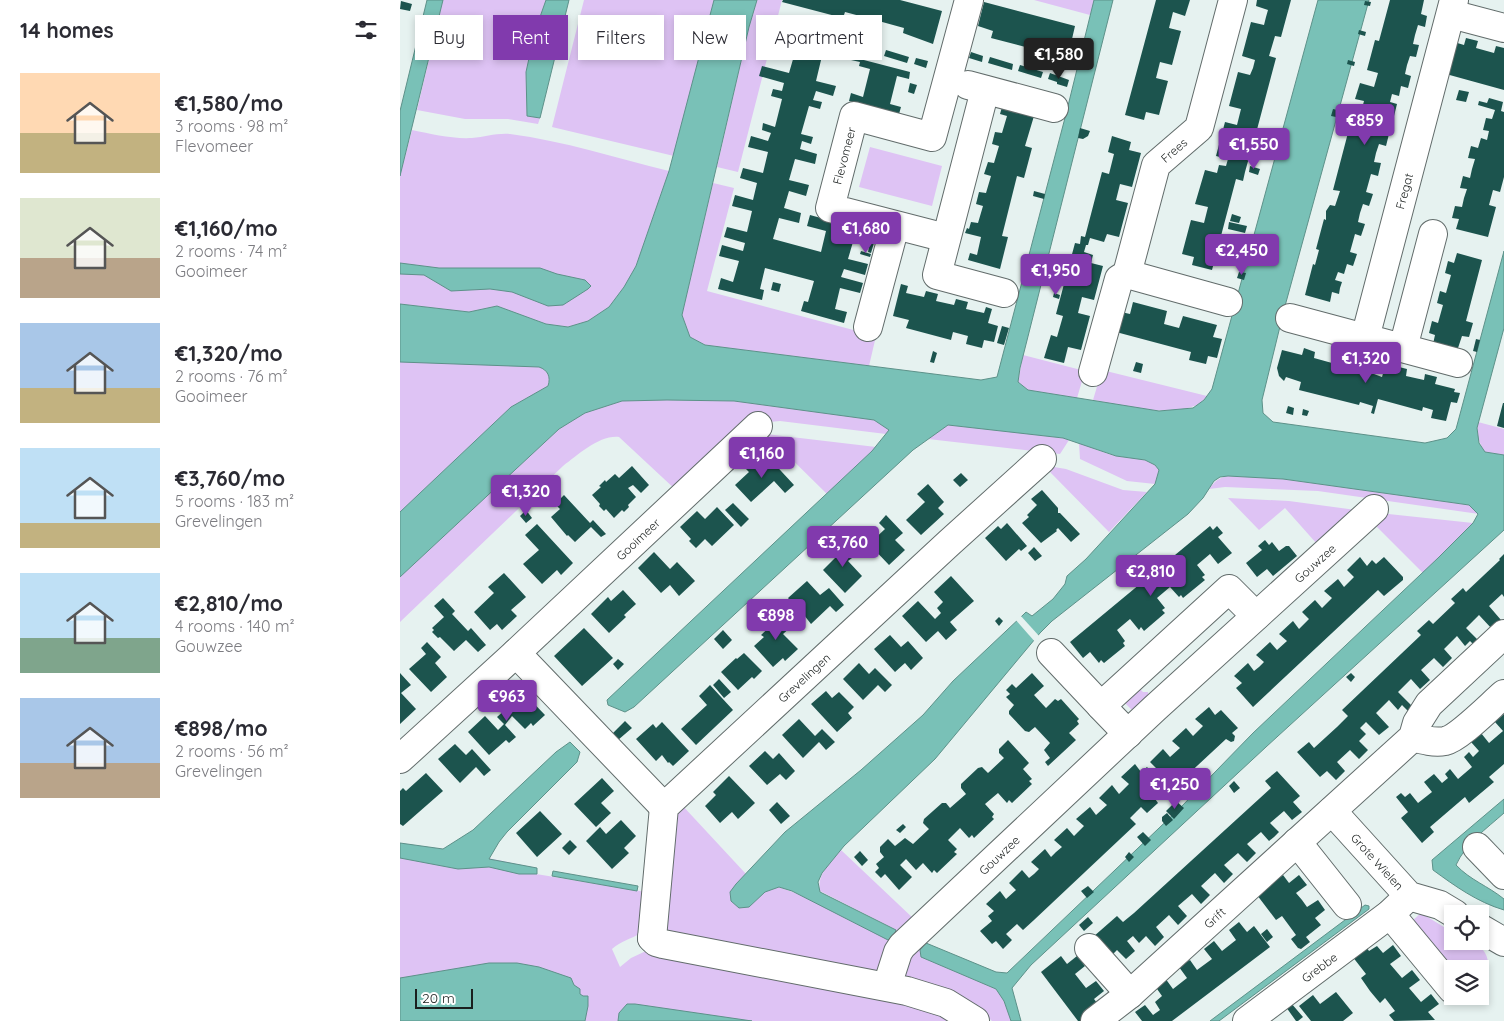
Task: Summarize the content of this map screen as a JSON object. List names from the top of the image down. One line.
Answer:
{"streets":{"street":["Frees","Flevomeer","Fregat","Gooimeer","Gouwzee","Grevelingen","Grote Wielen","Grift","Grebbe"]},"crossings":[["Grote Wielen","Grift"],["Grote Wielen","Grebbe"]],"scale_bar":"20 m","page":{"heading":"14 homes","chip":["Buy","Rent","Filters","New","Apartment"],"price":["€1,580","€859","€1,550","€1,680","€2,450","€1,950","€1,320","€1,160","€1,320","€3,760","€2,810","€898","€963","€1,250"],"list":[{"name":"€1,580/mo","note":"3 rooms · 98 m² · Flevomeer"},{"name":"€1,160/mo","note":"2 rooms · 74 m² · Gooimeer"},{"name":"€1,320/mo","note":"2 rooms · 76 m² · Gooimeer"},{"name":"€3,760/mo","note":"5 rooms · 183 m² · Grevelingen"},{"name":"€2,810/mo","note":"4 rooms · 140 m² · Gouwzee"},{"name":"€898/mo","note":"2 rooms · 56 m² · Grevelingen"}],"scale":"20 m"}}
